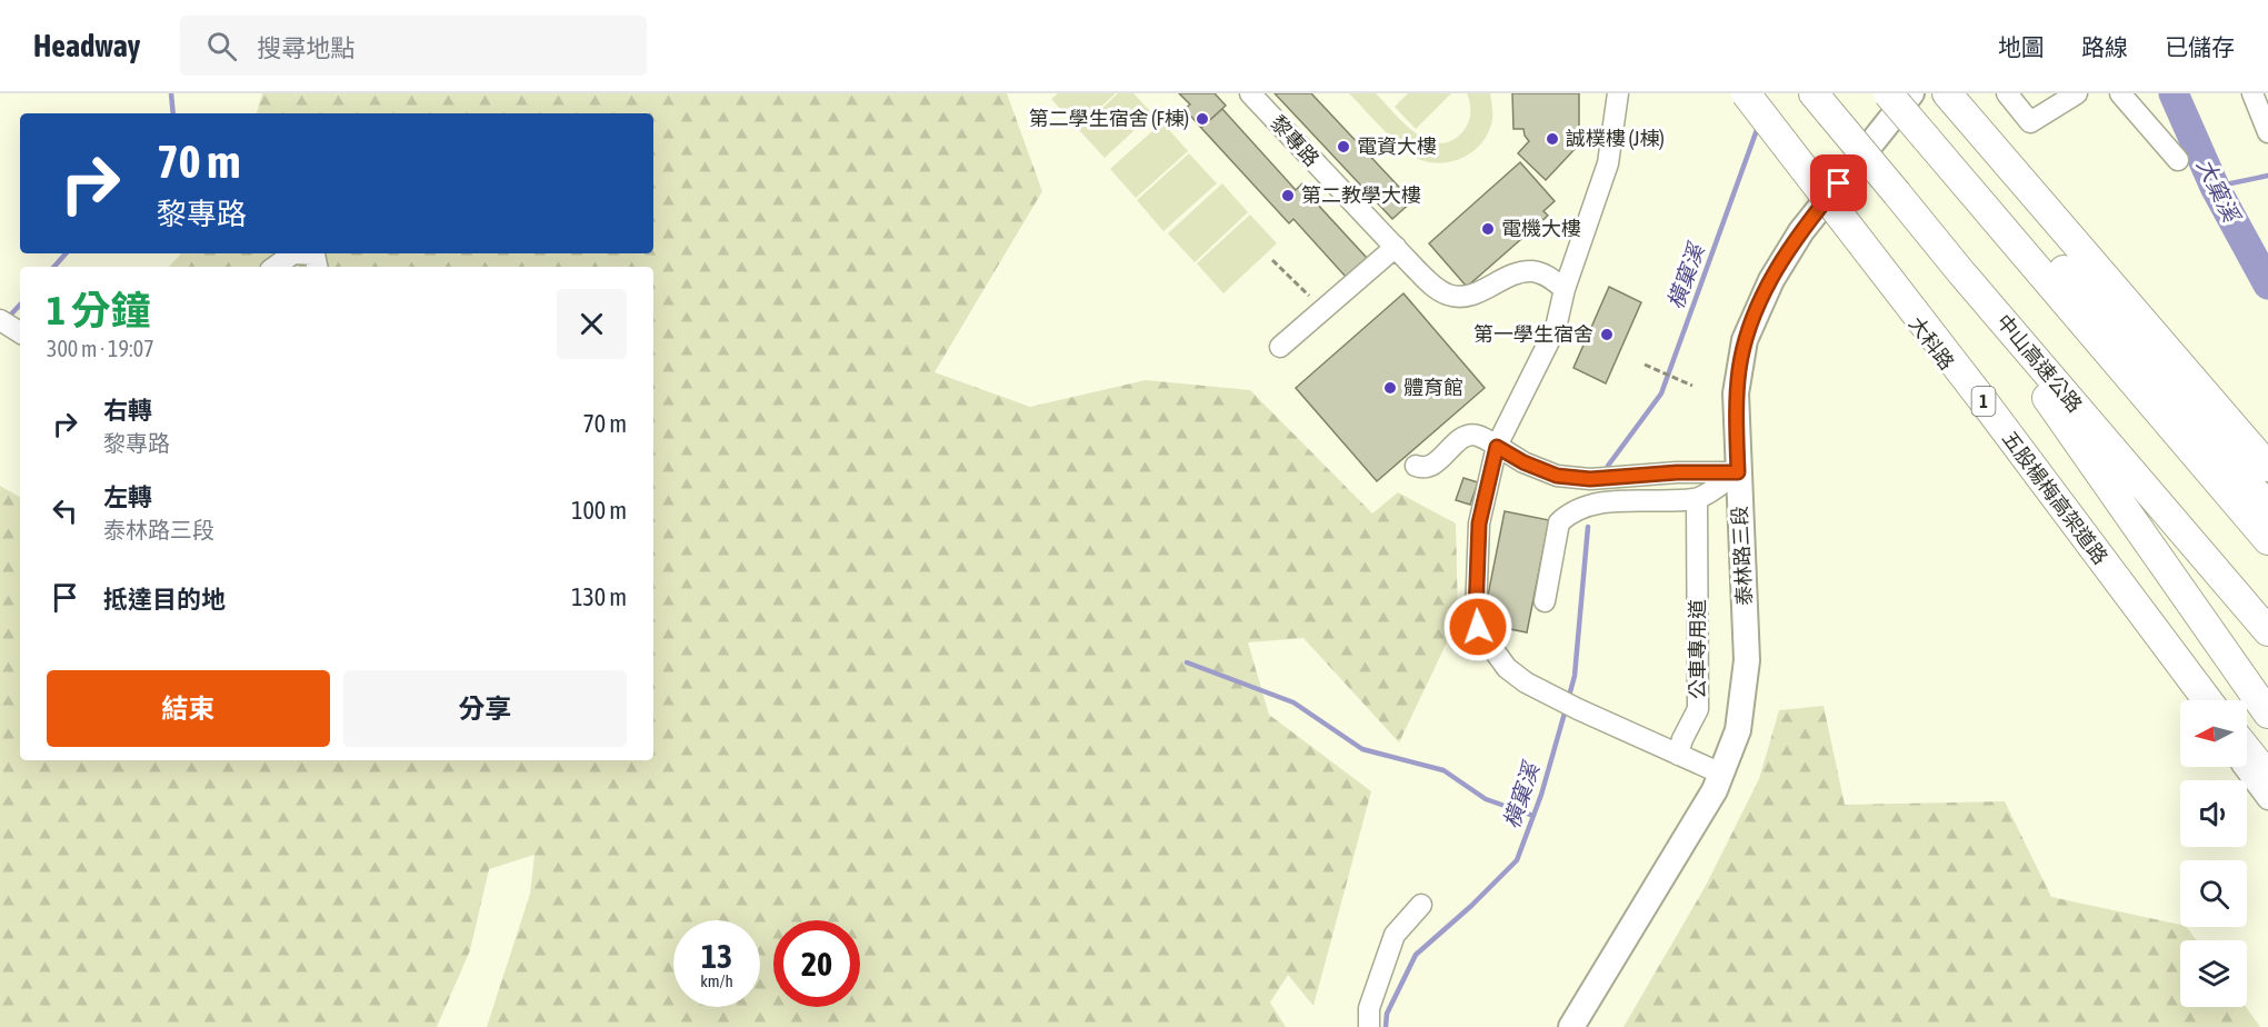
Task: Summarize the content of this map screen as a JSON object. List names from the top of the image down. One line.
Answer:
{"streets":{"highway":["中山高速公路","1","五股楊梅高架道路"],"main road":["泰林路三段"],"street":["黎專路","大科路","公車專用道"]},"crossings":[["大科路","泰林路三段"]],"water":["大窠溪","橫窠溪"],"places":["第二學生宿舍 (F棟)","誠樸樓 (J棟)","電資大樓","第二教學大樓","電機大樓","第一學生宿舍","體育館"],"north":"left","page":{"header":"Headway","search":"搜尋地點","nav":["地圖","路線","已儲存"],"turn":["70 m","黎專路"],"heading":["1 分鐘","300 m · 19:07"],"list":[{"name":"右轉","note":"黎專路","value":"70 m"},{"name":"左轉","note":"泰林路三段","value":"100 m"},{"name":"抵達目的地","value":"130 m"}],"buttons":["結束","分享"],"speed":"13 km/h","limit":"20"}}
